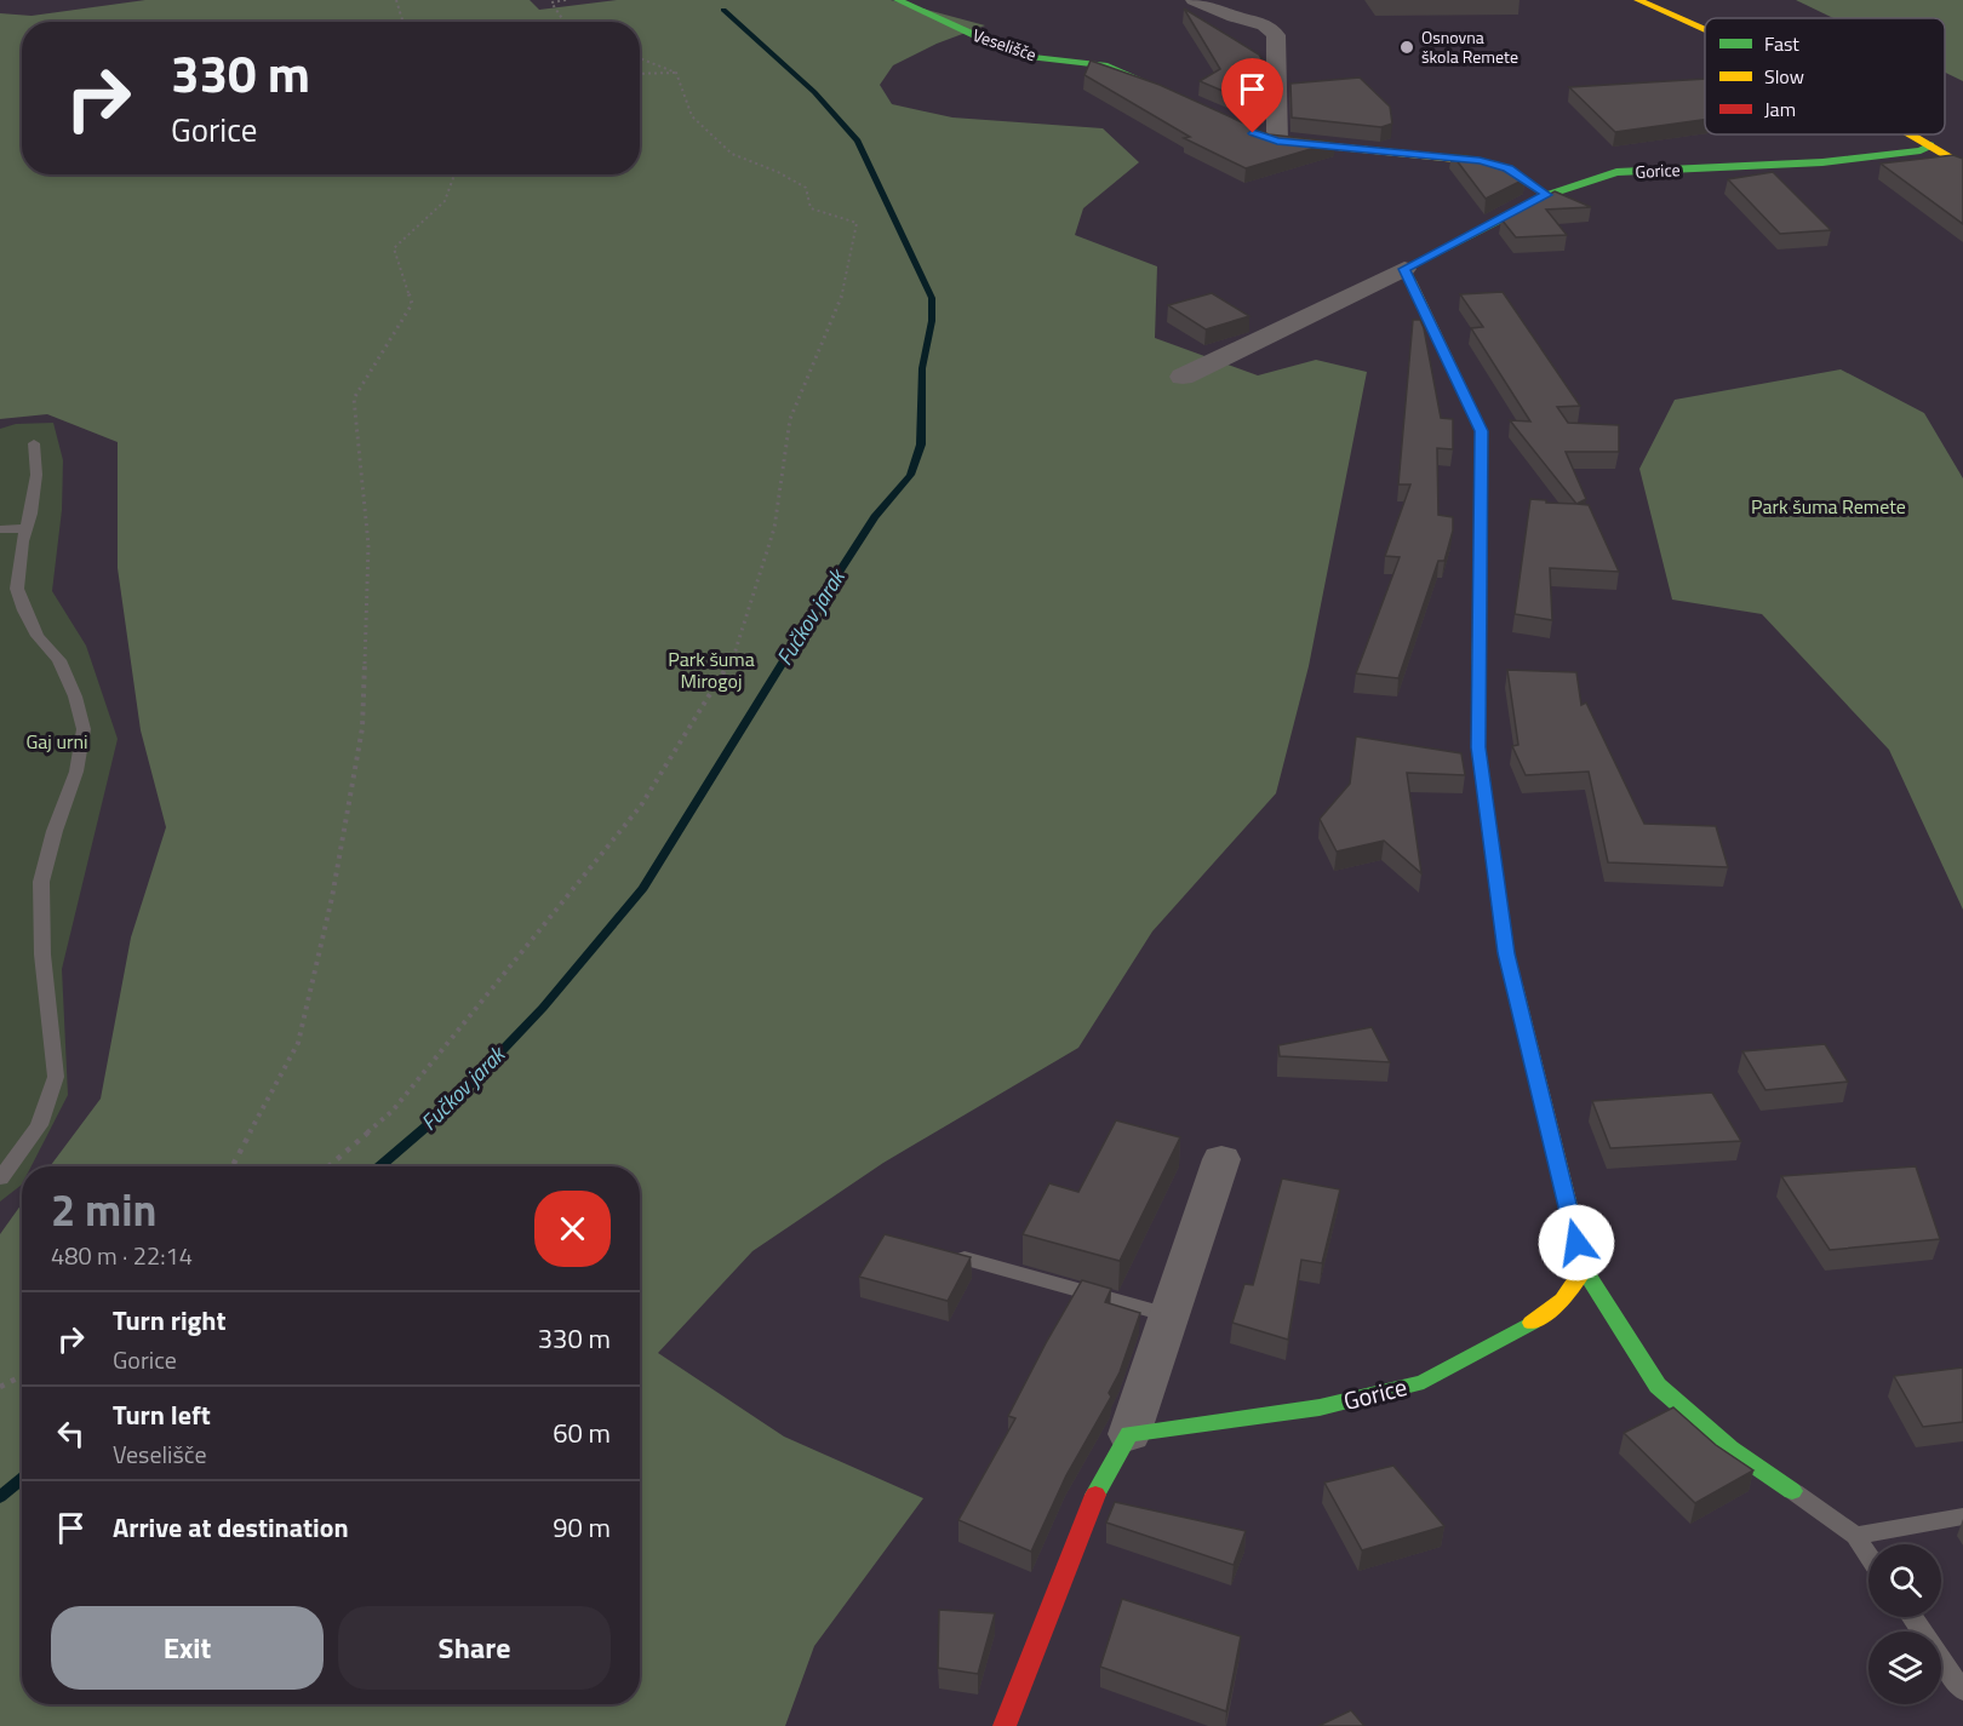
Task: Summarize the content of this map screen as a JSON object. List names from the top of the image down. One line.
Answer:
{"streets":{"street":["Veselišče","Gorice"]},"water":["Fučkov jarak"],"parks":["Park šuma Remete","Park šuma Mirogoj","Gaj urni"],"places":["Osnovna škola Remete"],"legend":["Fast","Slow","Jam"],"page":{"turn":["330 m","Gorice"],"heading":["2 min","480 m · 22:14"],"list":[{"name":"Turn right","note":"Gorice","value":"330 m"},{"name":"Turn left","note":"Veselišče","value":"60 m"},{"name":"Arrive at destination","value":"90 m"}],"buttons":["Exit","Share"]}}
